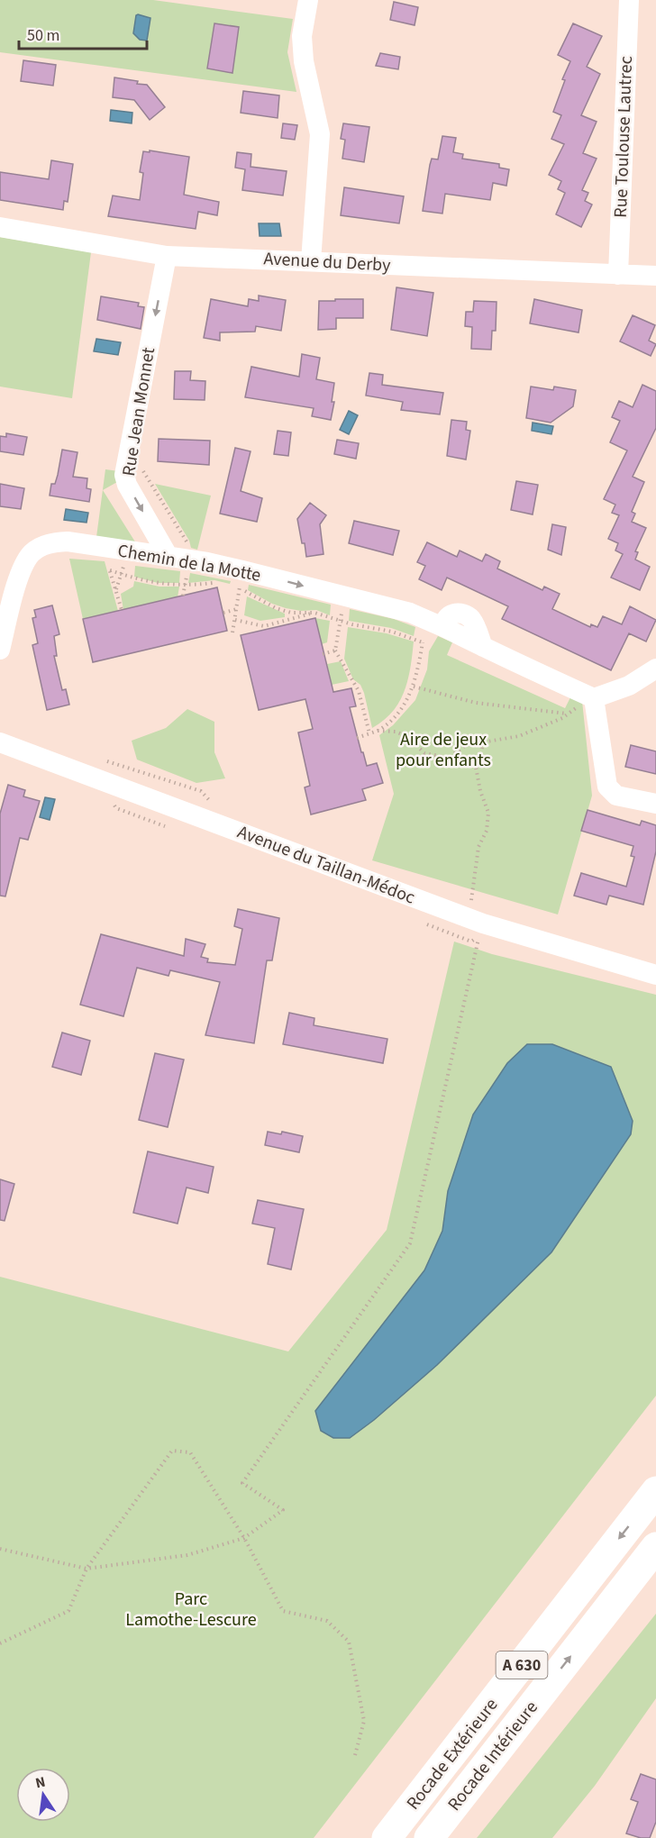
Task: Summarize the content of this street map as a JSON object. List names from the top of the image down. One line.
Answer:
{"streets":{"highway":["A 630","Rocade Extérieure","Rocade Intérieure"],"street":["Rue Toulouse Lautrec","Avenue du Derby","Rue Jean Monnet","Chemin de la Motte","Avenue du Taillan-Médoc"]},"crossings":[["Rue Toulouse Lautrec","Avenue du Derby"],["Avenue du Derby","Rue Jean Monnet"],["Rue Jean Monnet","Chemin de la Motte"]],"one_way":["Rue Jean Monnet","Rocade Extérieure","Rocade Intérieure"],"parks":["Aire de jeux pour enfants","Parc Lamothe-Lescure"],"scale_bar":"50 m","north":"top"}
